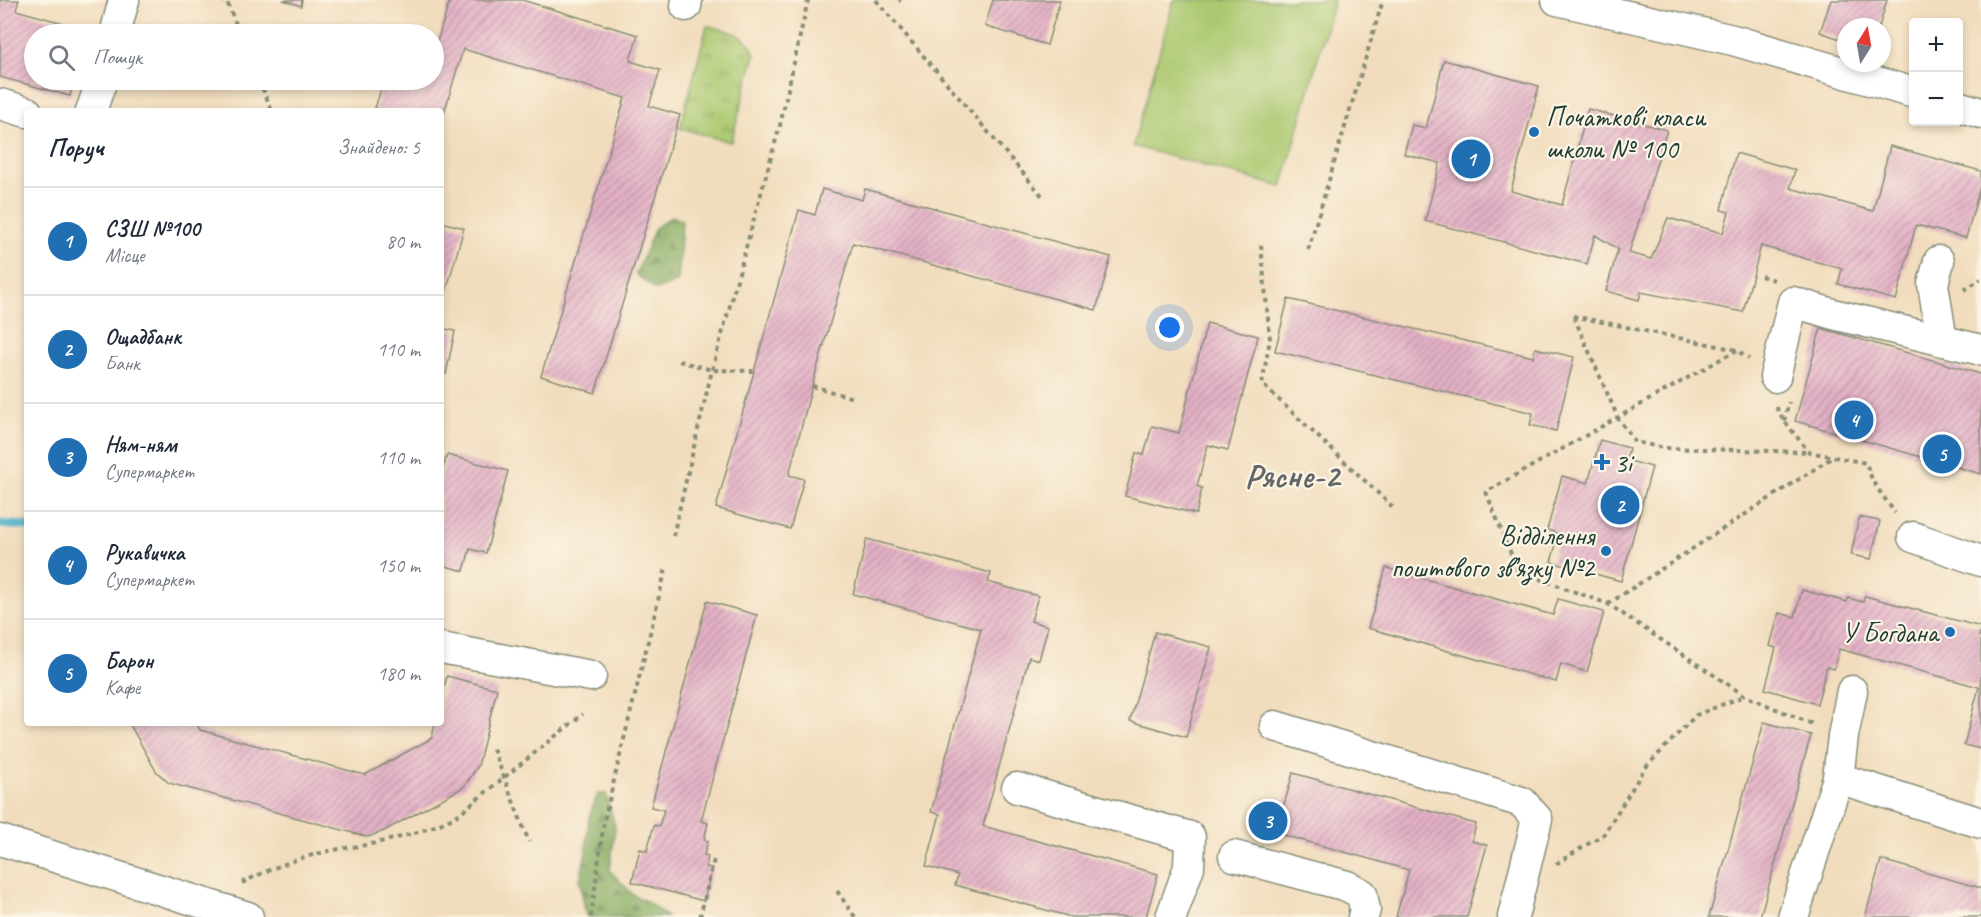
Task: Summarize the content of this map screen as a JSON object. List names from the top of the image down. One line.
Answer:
{"districts":["Рясне-2"],"places":{"other":["Початкові класи школи № 100","Відділення поштового зв’язку №2","У Богдана"],"health":["3і"]},"north":"top","page":{"map_buttons":["+","−"],"search":"Пошук","heading":["Поруч","Знайдено: 5"],"pins":["1","4","5","2","3"],"list":[{"mark":"1","name":"СЗШ №100","note":"Місце","value":"80 m"},{"mark":"2","name":"Ощадбанк","note":"Банк","value":"110 m"},{"mark":"3","name":"Ням-ням","note":"Супермаркет","value":"110 m"},{"mark":"4","name":"Рукавичка","note":"Супермаркет","value":"150 m"},{"mark":"5","name":"Барон","note":"Кафе","value":"180 m"}]}}
